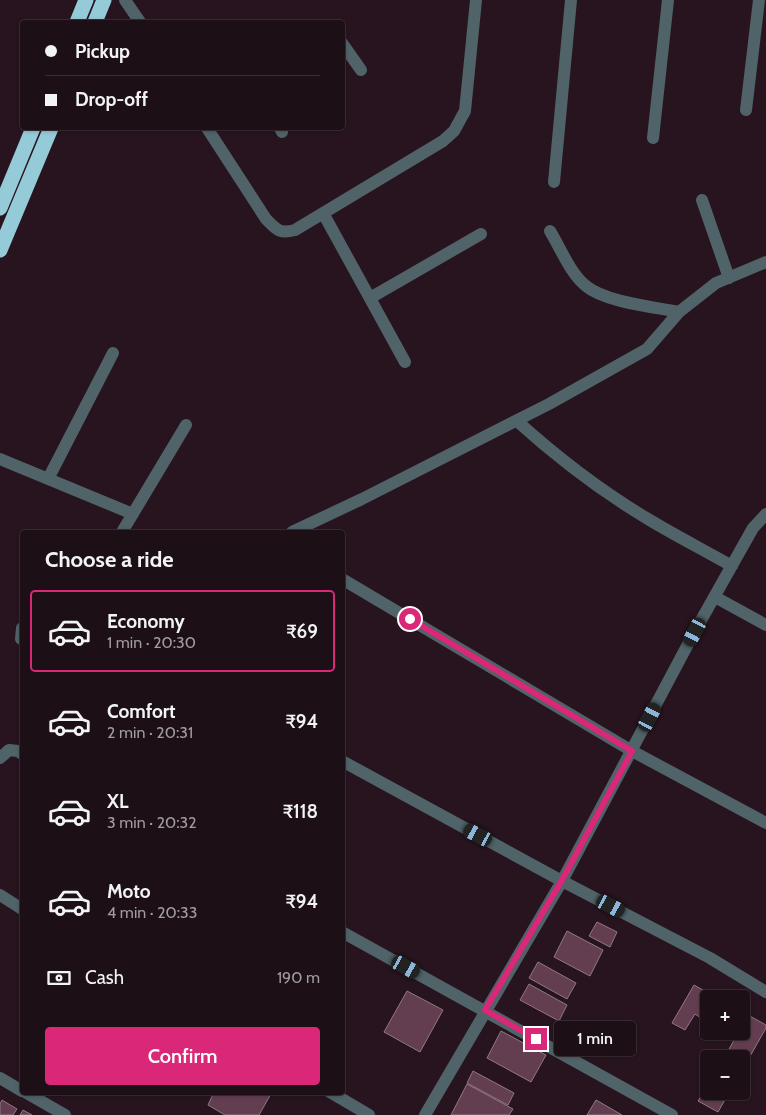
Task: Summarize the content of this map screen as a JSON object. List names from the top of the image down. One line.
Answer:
{"page":{"banner":["Pickup","Drop-off"],"heading":"Choose a ride","list":[{"name":"Economy","note":"1 min · 20:30","value":"₹69"},{"name":"Comfort","note":"2 min · 20:31","value":"₹94"},{"name":"XL","note":"3 min · 20:32","value":"₹118"},{"name":"Moto","note":"4 min · 20:33","value":"₹94"}],"pay":["Cash","190 m"],"map_buttons":["+","−"],"buttons":"Confirm","bubble":"1 min"}}
